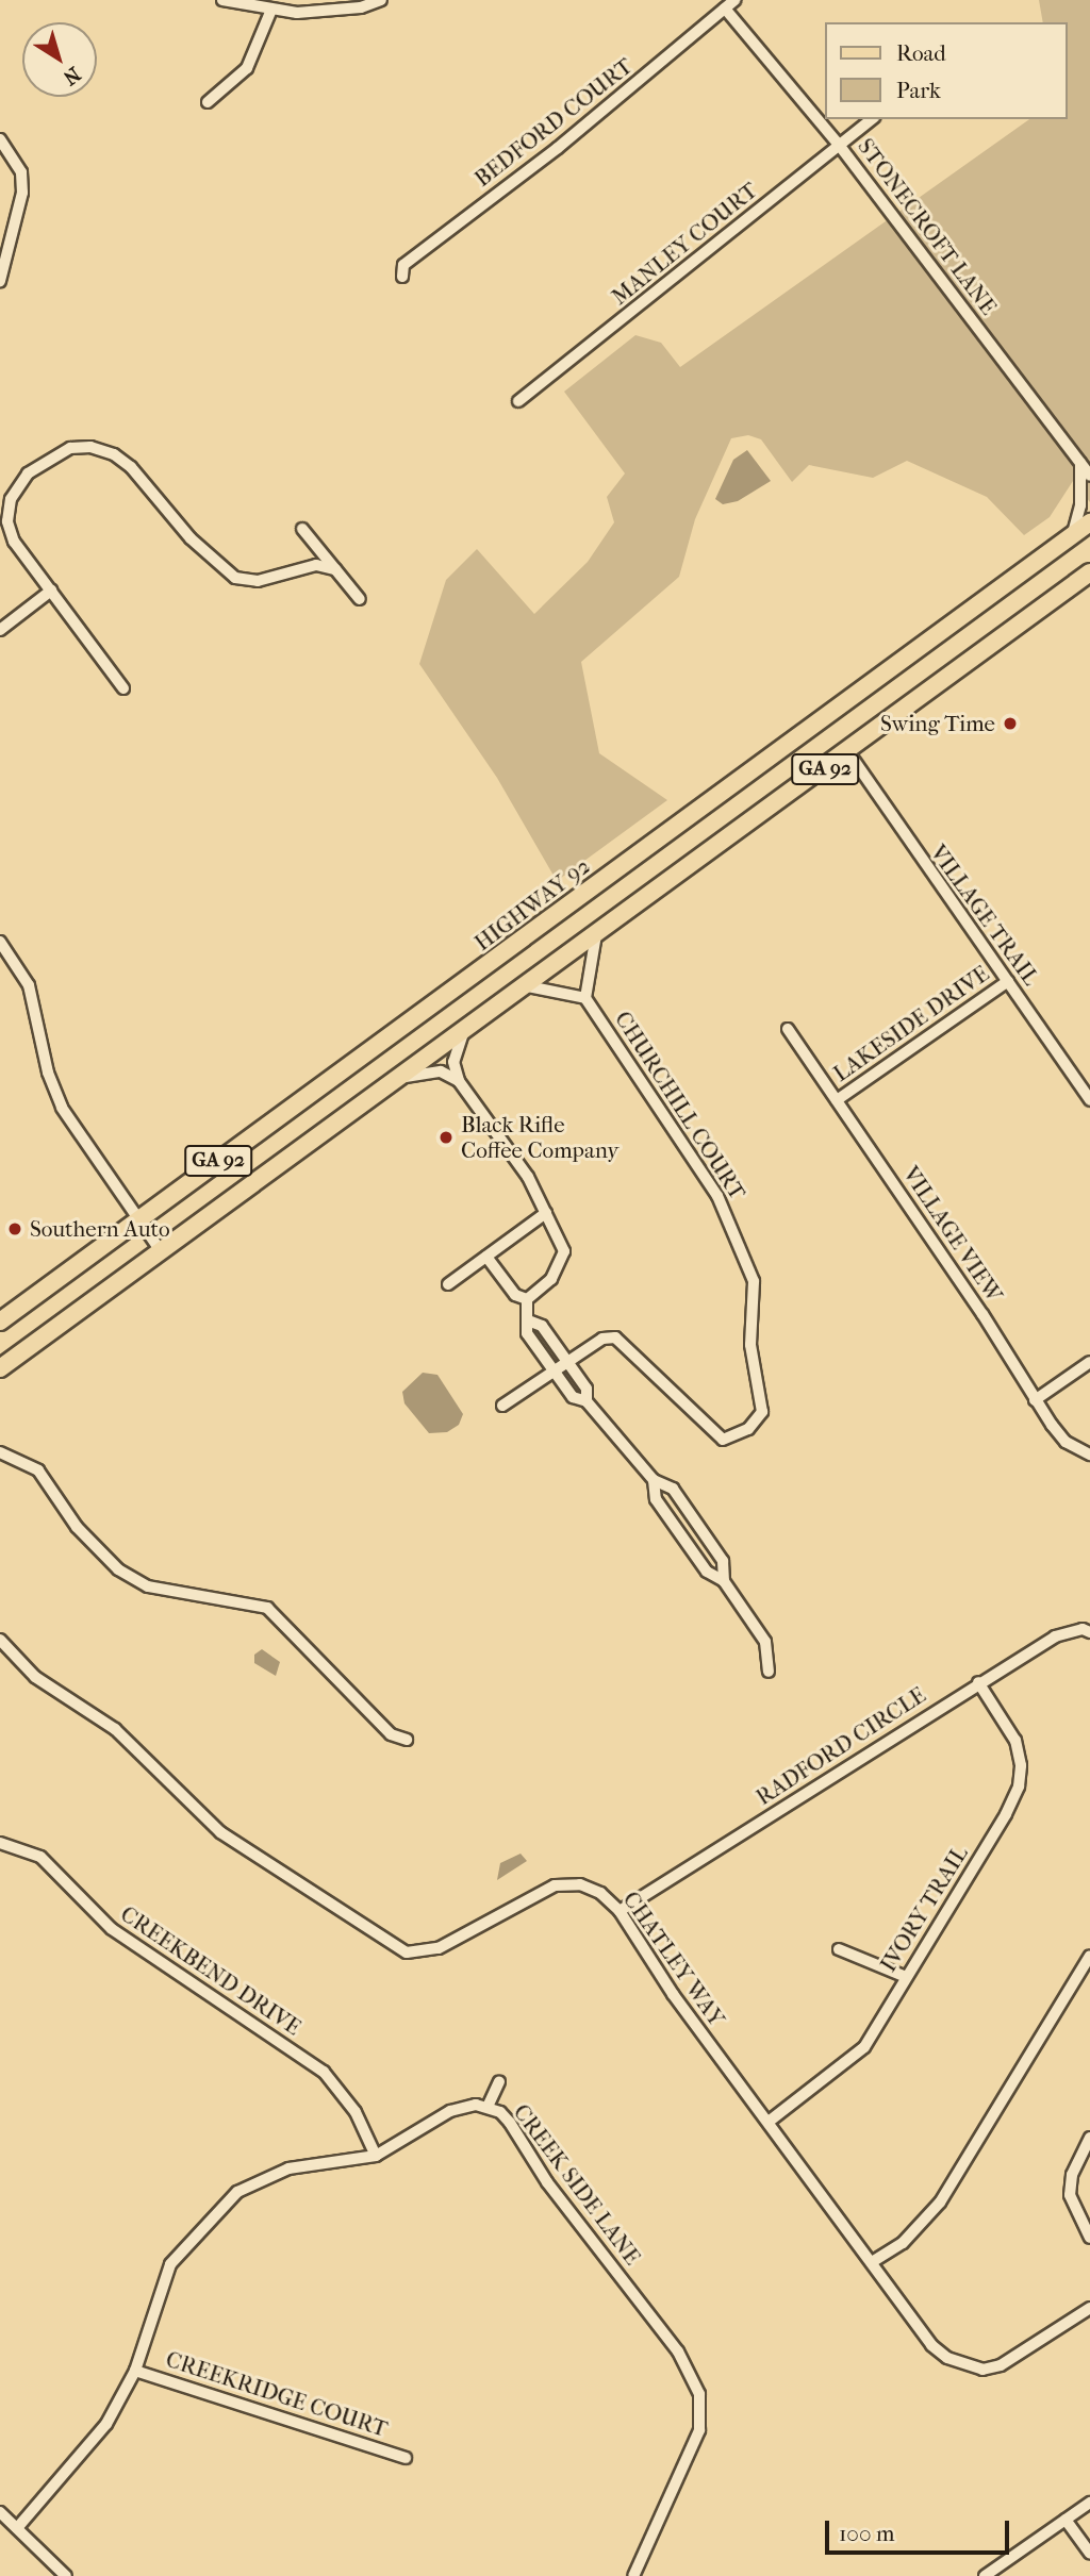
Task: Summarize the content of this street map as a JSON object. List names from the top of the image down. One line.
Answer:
{"streets":{"main road":["GA 92","HIGHWAY 92"],"street":["BEDFORD COURT","STONECROFT LANE","MANLEY COURT","VILLAGE TRAIL","LAKESIDE DRIVE","CHURCHILL COURT","VILLAGE VIEW","RADFORD CIRCLE","IVORY TRAIL","CHATLEY WAY","CREEKBEND DRIVE","CREEK SIDE LANE","CREEKRIDGE COURT"]},"crossings":[["BEDFORD COURT","STONECROFT LANE"],["STONECROFT LANE","MANLEY COURT"],["GA 92","VILLAGE TRAIL"],["VILLAGE TRAIL","LAKESIDE DRIVE"],["LAKESIDE DRIVE","VILLAGE VIEW"],["RADFORD CIRCLE","IVORY TRAIL"],["RADFORD CIRCLE","CHATLEY WAY"],["IVORY TRAIL","CHATLEY WAY"],["CREEKBEND DRIVE","CREEK SIDE LANE"],["CREEK SIDE LANE","CREEKRIDGE COURT"]],"places":["Swing Time","Black Rifle Coffee Company","Southern Auto"],"legend":["Road","Park"],"scale_bar":"100 m","north":"bottom right"}
